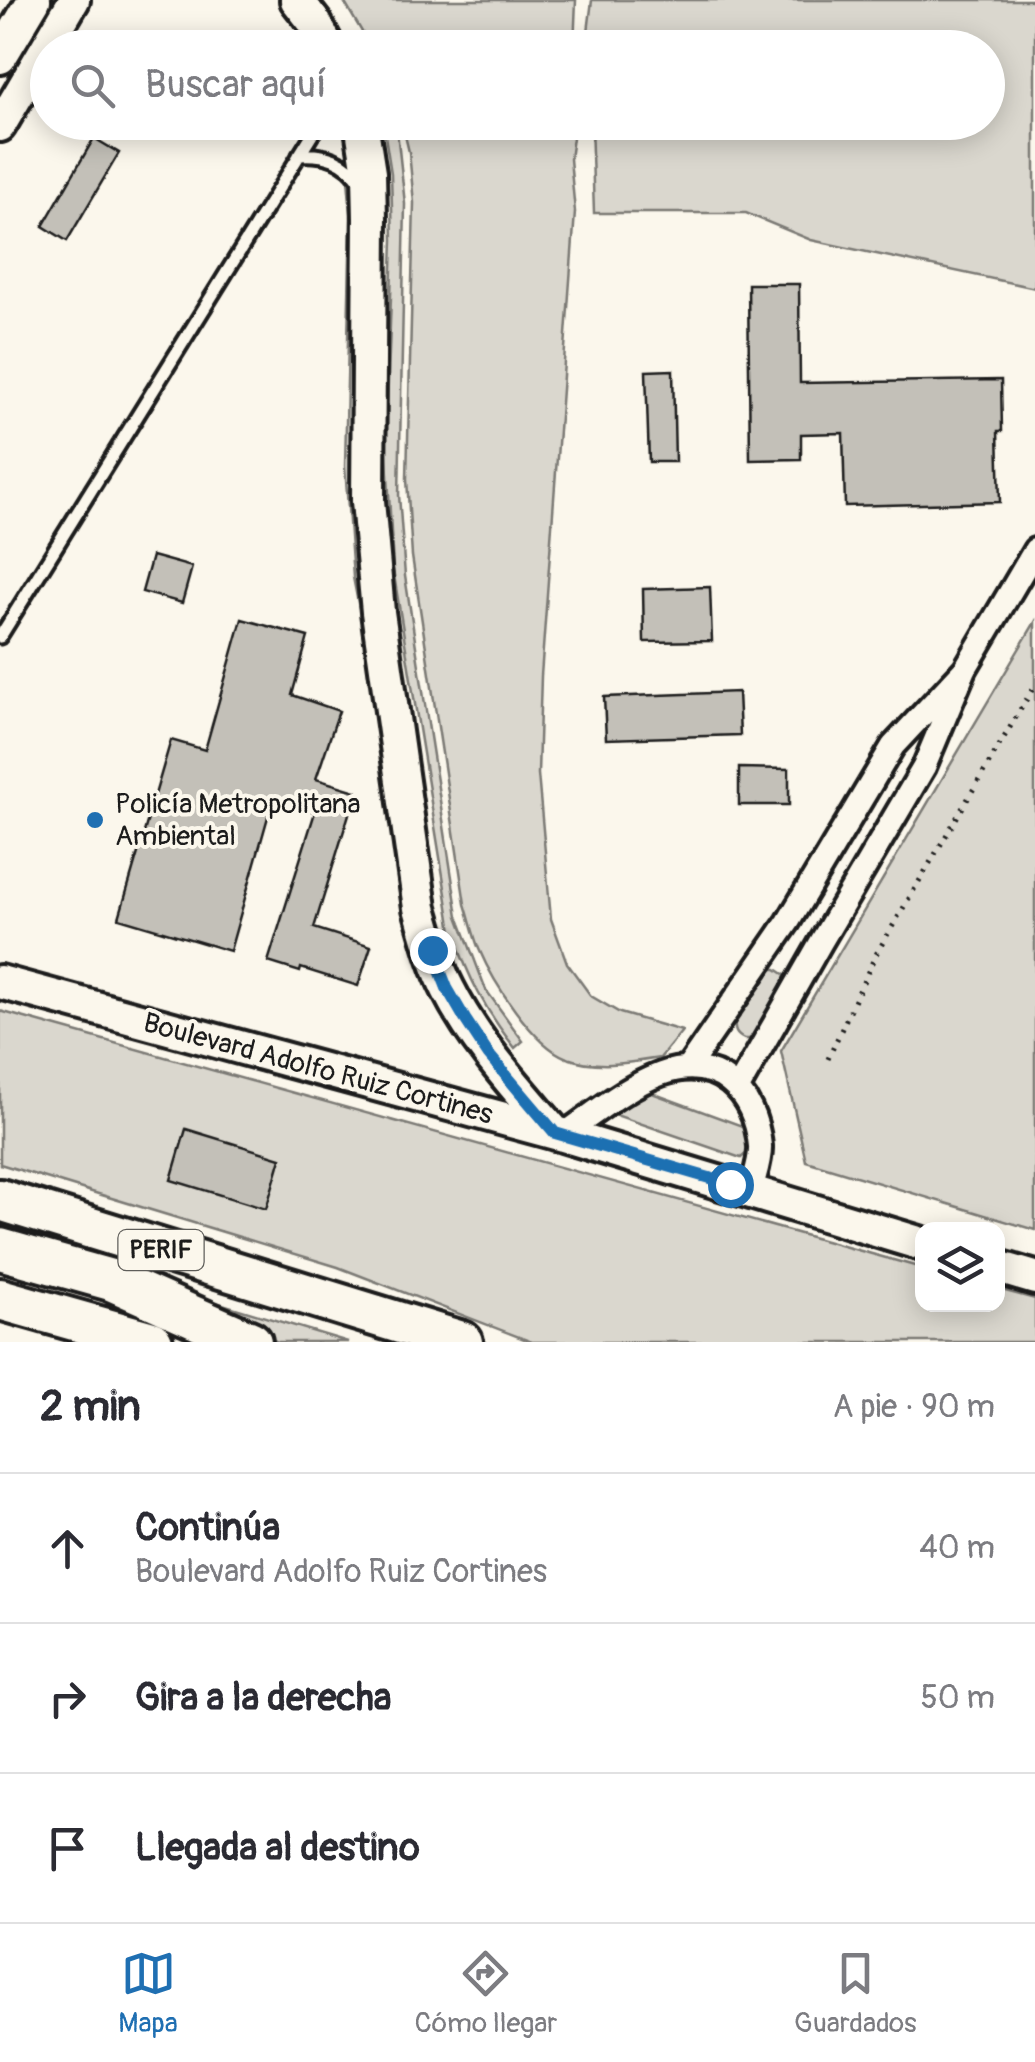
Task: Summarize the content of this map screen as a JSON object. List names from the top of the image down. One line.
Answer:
{"streets":{"highway":["PERIF"],"main road":["Boulevard Adolfo Ruiz Cortines"]},"places":["Policía Metropolitana Ambiental"],"page":{"search":"Buscar aquí","heading":["2 min","A pie · 90 m"],"list":[["Continúa","Boulevard Adolfo Ruiz Cortines","40 m"],["Gira a la derecha","50 m"],"Llegada al destino"],"nav":["Mapa","Cómo llegar","Guardados"]}}
